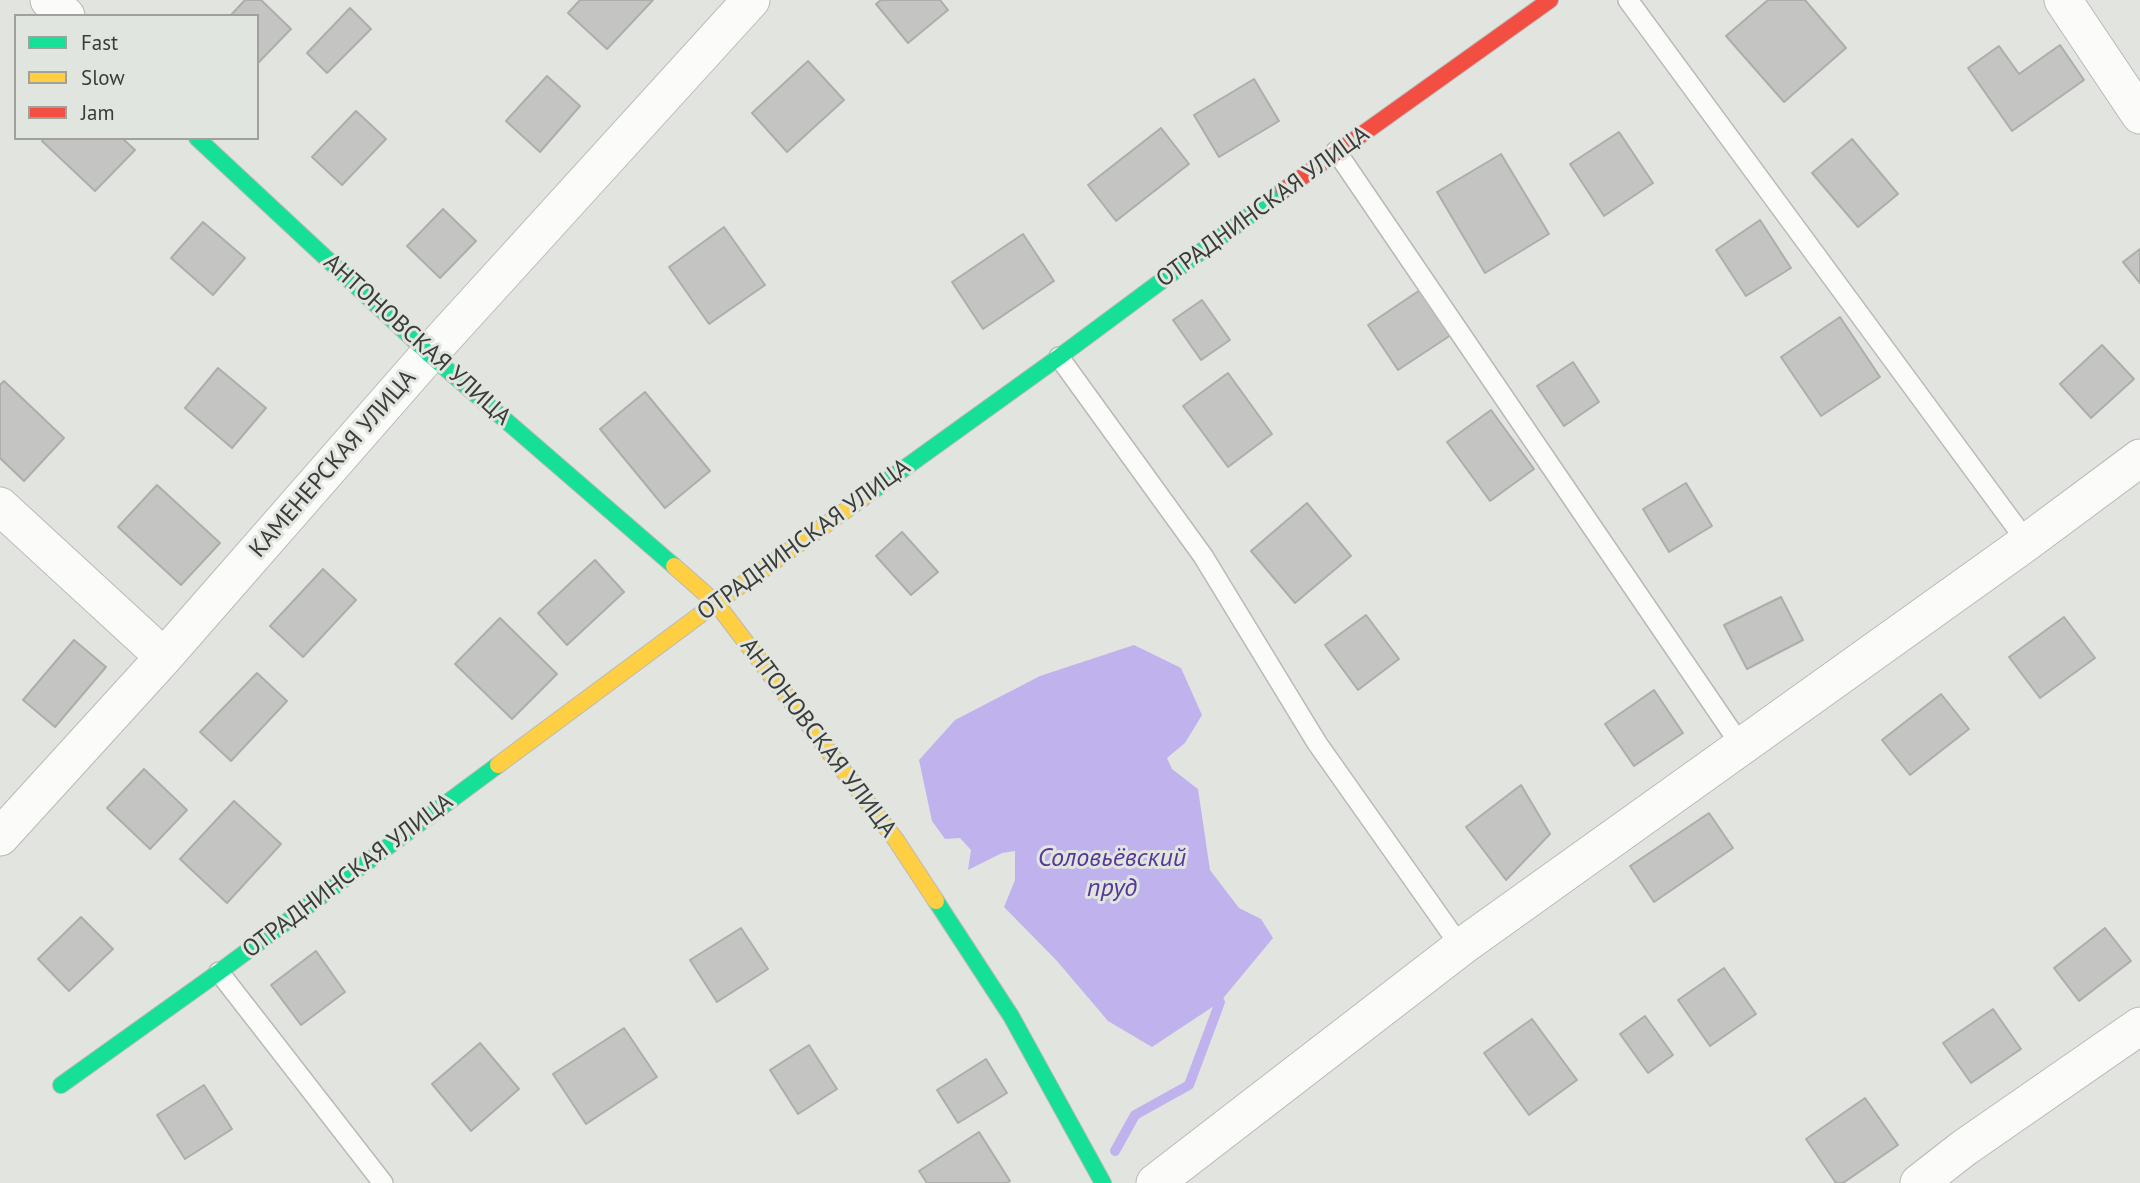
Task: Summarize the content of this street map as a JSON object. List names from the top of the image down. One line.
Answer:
{"streets":{"street":["ОТРАДНИНСКАЯ УЛИЦА","АНТОНОВСКАЯ УЛИЦА","КАМЕНЕРСКАЯ УЛИЦА"]},"crossings":[["ОТРАДНИНСКАЯ УЛИЦА","АНТОНОВСКАЯ УЛИЦА"],["АНТОНОВСКАЯ УЛИЦА","КАМЕНЕРСКАЯ УЛИЦА"]],"water":["Соловьёвский пруд"],"legend":["Fast","Slow","Jam"]}
